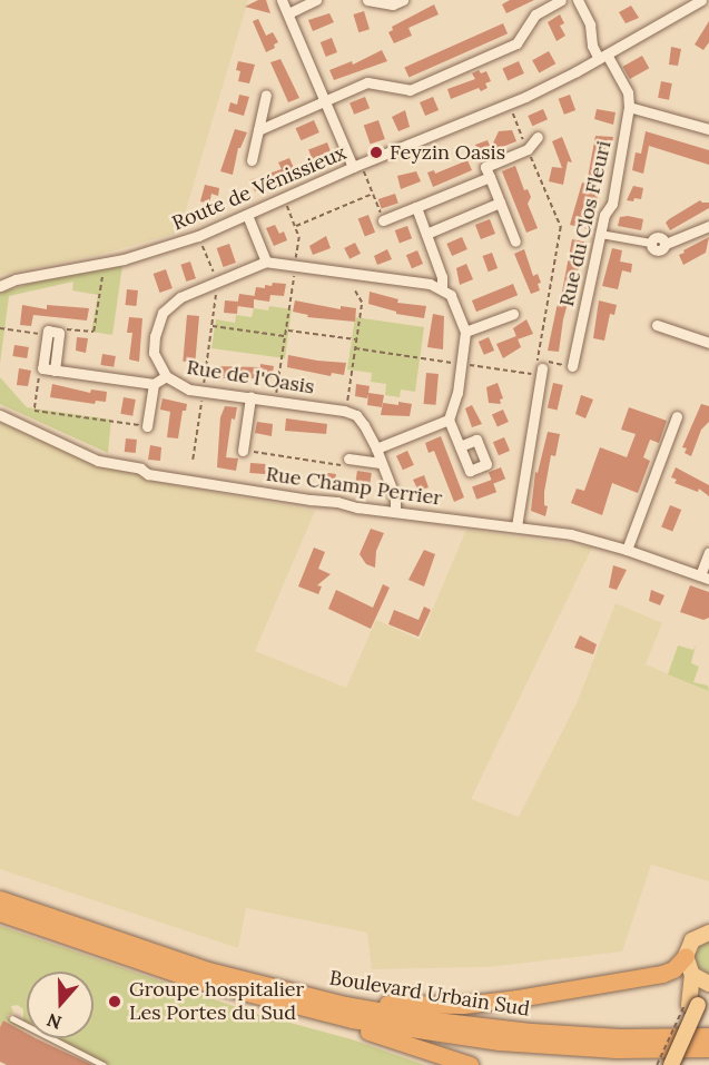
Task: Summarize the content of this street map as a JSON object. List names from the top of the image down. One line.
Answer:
{"streets":{"highway":["Boulevard Urbain Sud"],"street":["Route de Vénissieux","Rue du Clos Fleuri","Rue de l'Oasis","Rue Champ Perrier"]},"places":["Feyzin Oasis","Groupe hospitalier Les Portes du Sud"],"north":"bottom"}
